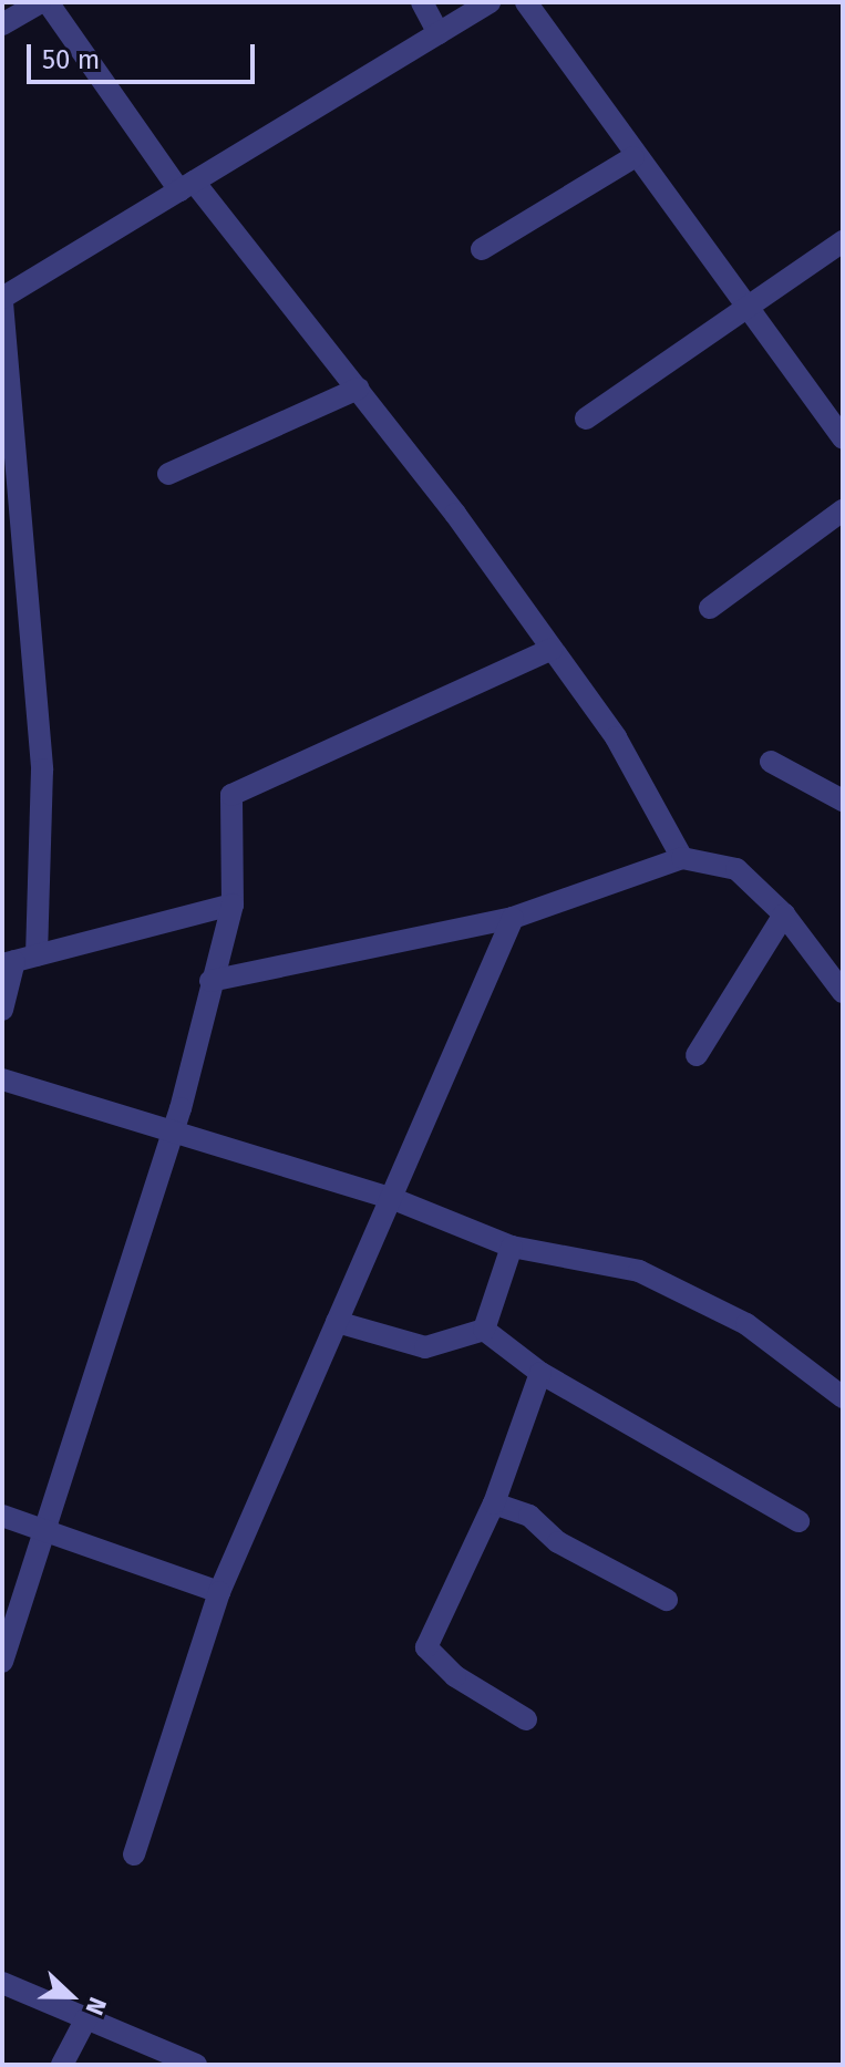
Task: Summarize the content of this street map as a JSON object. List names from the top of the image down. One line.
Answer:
{"scale_bar":"50 m","north":"right"}
